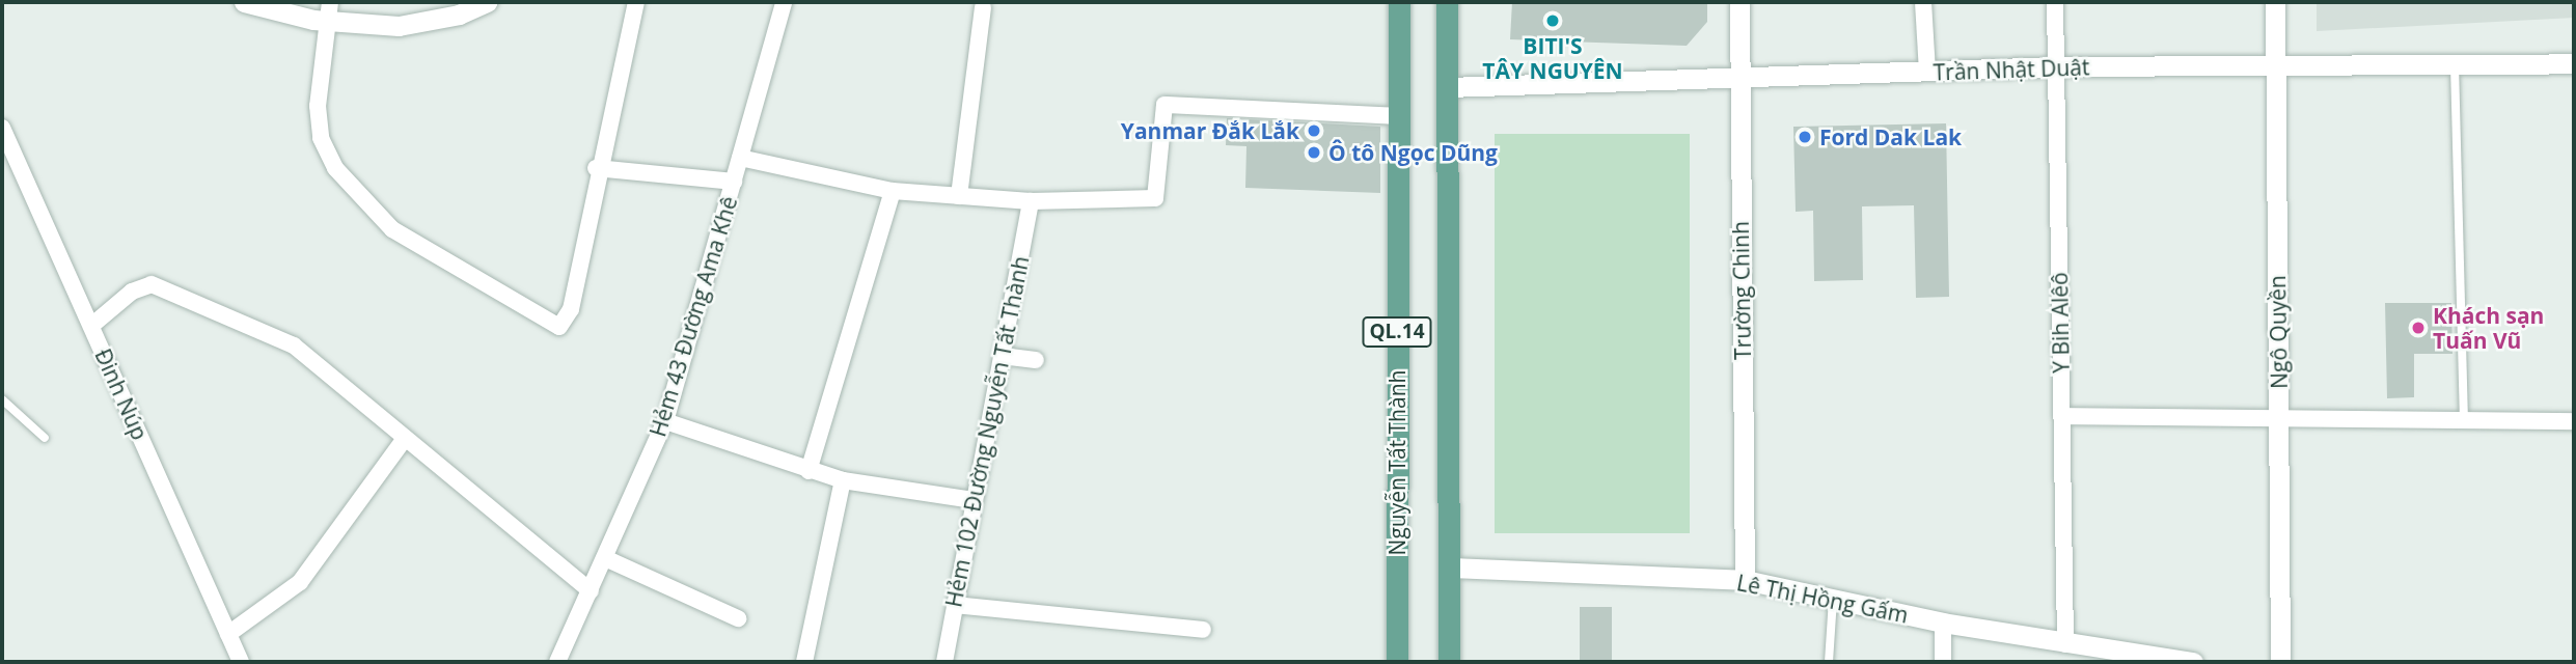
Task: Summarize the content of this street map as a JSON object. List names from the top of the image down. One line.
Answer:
{"streets":{"main road":["QL.14","Nguyễn Tất Thành"],"street":["Trần Nhật Duật","Trường Chinh","Hẻm 43 Đường Ama Khê","Y Bih Alêô","Ngô Quyền","Đinh Núp","Hẻm 102 Đường Nguyễn Tất Thành","Lê Thị Hồng Gấm"]},"crossings":[["Trần Nhật Duật","Trường Chinh"],["Trần Nhật Duật","Y Bih Alêô"],["Trần Nhật Duật","QL.14"],["Trần Nhật Duật","Ngô Quyền"],["Trường Chinh","Lê Thị Hồng Gấm"],["Y Bih Alêô","Lê Thị Hồng Gấm"],["QL.14","Lê Thị Hồng Gấm"]],"places":["BITI'S TÂY NGUYÊN","Yanmar Đắk Lắk","Ford Dak Lak","Ô tô Ngọc Dũng","Khách sạn Tuấn Vũ"]}
